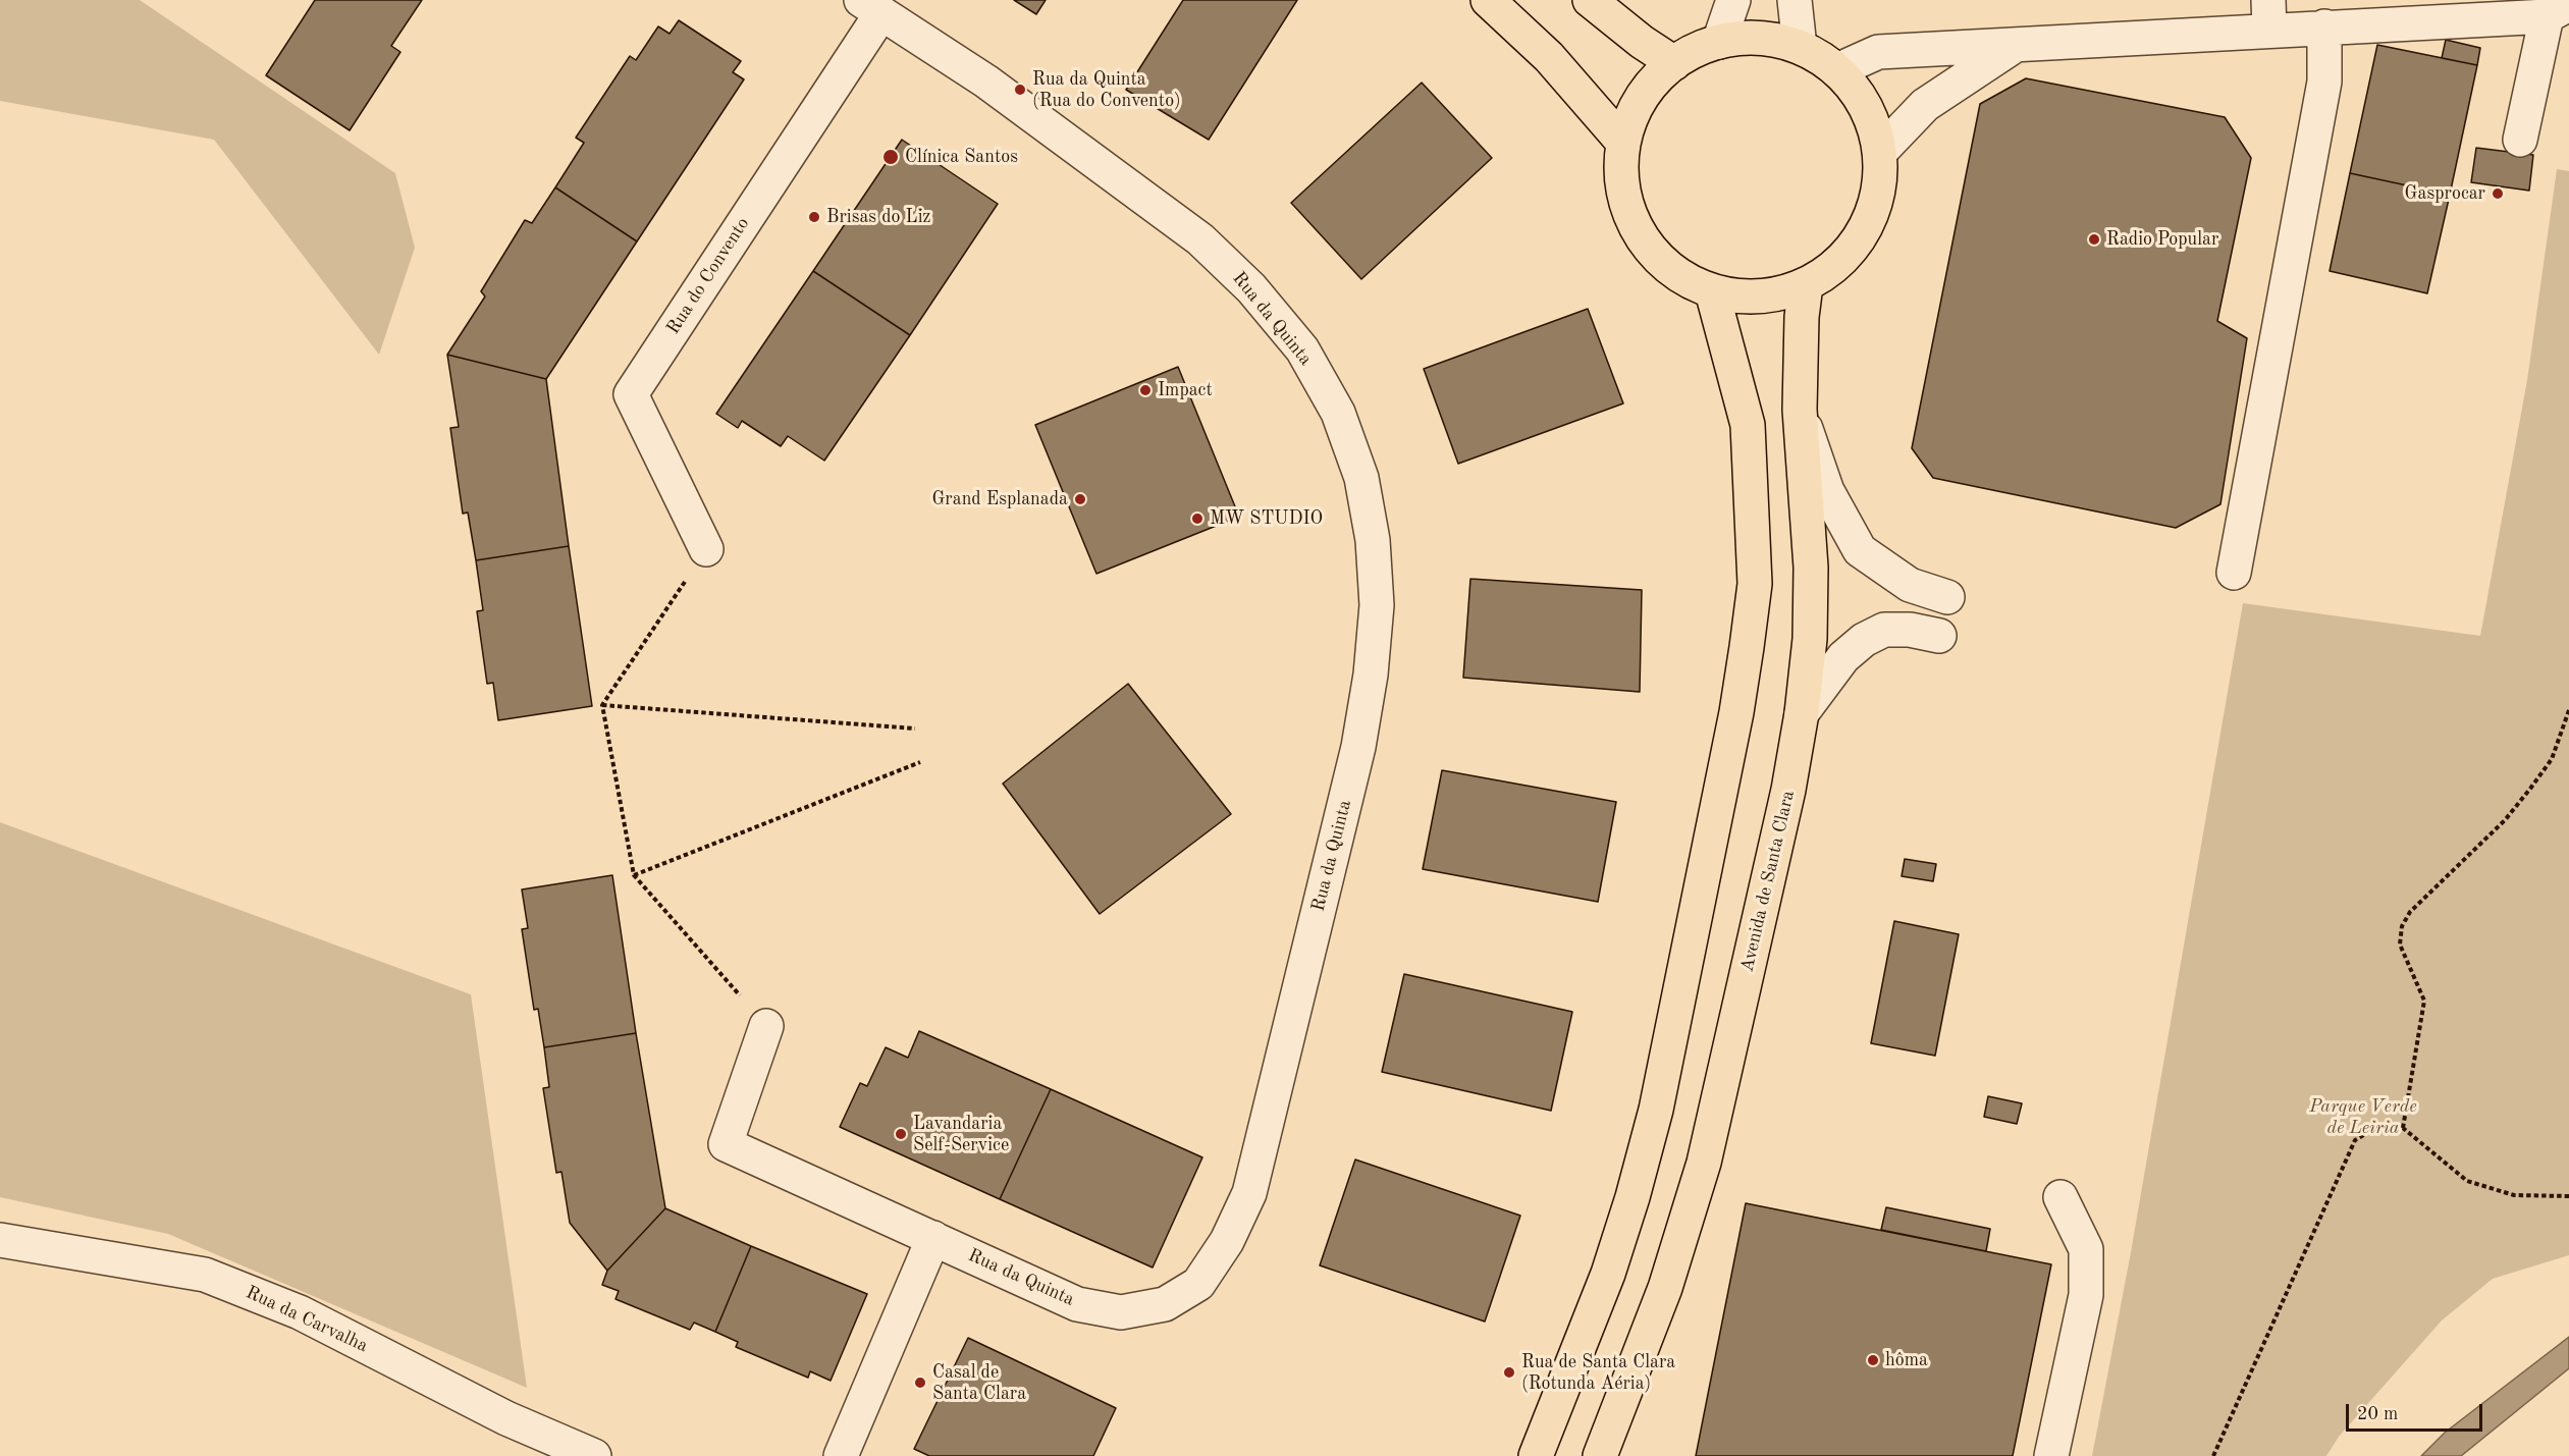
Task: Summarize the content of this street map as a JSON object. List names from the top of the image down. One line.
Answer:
{"streets":{"main road":["Avenida de Santa Clara"],"street":["Rua do Convento","Rua da Quinta","Rua da Carvalha"]},"crossings":[["Rua do Convento","Rua da Quinta"]],"parks":["Parque Verde de Leiria"],"places":["Rua da Quinta (Rua do Convento)","Clínica Santos","Gasprocar","Brisas do Liz","Radio Popular","Impact","Grand Esplanada","MW STUDIO","Lavandaria Self-Service","hôma","Rua de Santa Clara (Rotunda Aéria)","Casal de Santa Clara"],"scale_bar":"20 m"}
